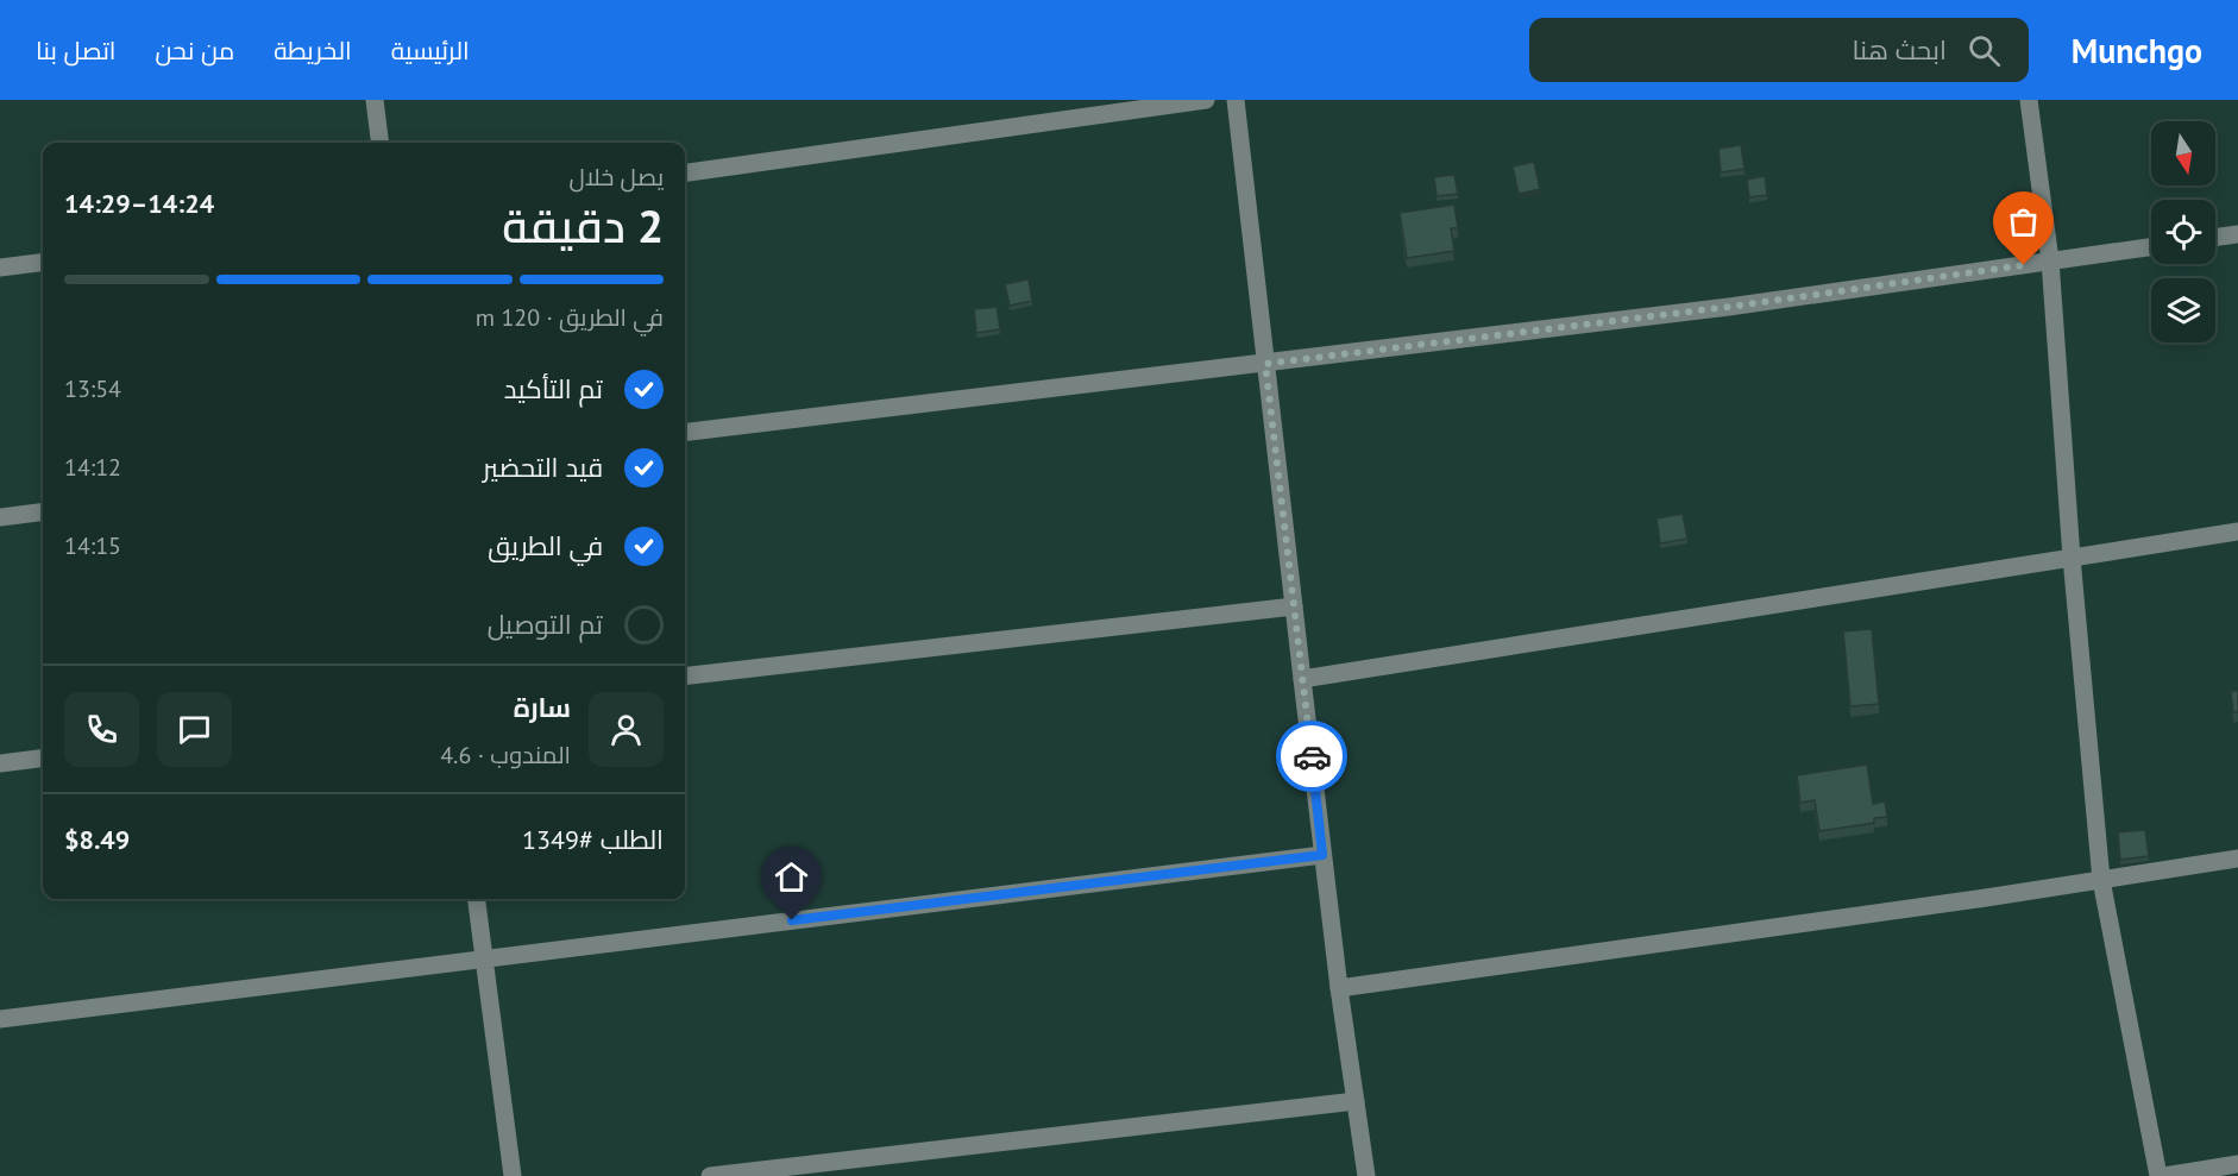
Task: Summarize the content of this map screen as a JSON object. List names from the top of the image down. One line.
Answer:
{"north":"bottom","page":{"header":"Munchgo","search":"ابحث هنا","nav":["الرئيسية","الخريطة","من نحن","اتصل بنا"],"heading":["2 دقيقة","يصل خلال","14:24–14:29"],"panel":["سارة","المندوب · 4.6","الطلب #1349","$8.49"],"bar":"في الطريق · 120 m","list":[["تم التأكيد","13:54"],["قيد التحضير","14:12"],["في الطريق","14:15"],"تم التوصيل"]}}
